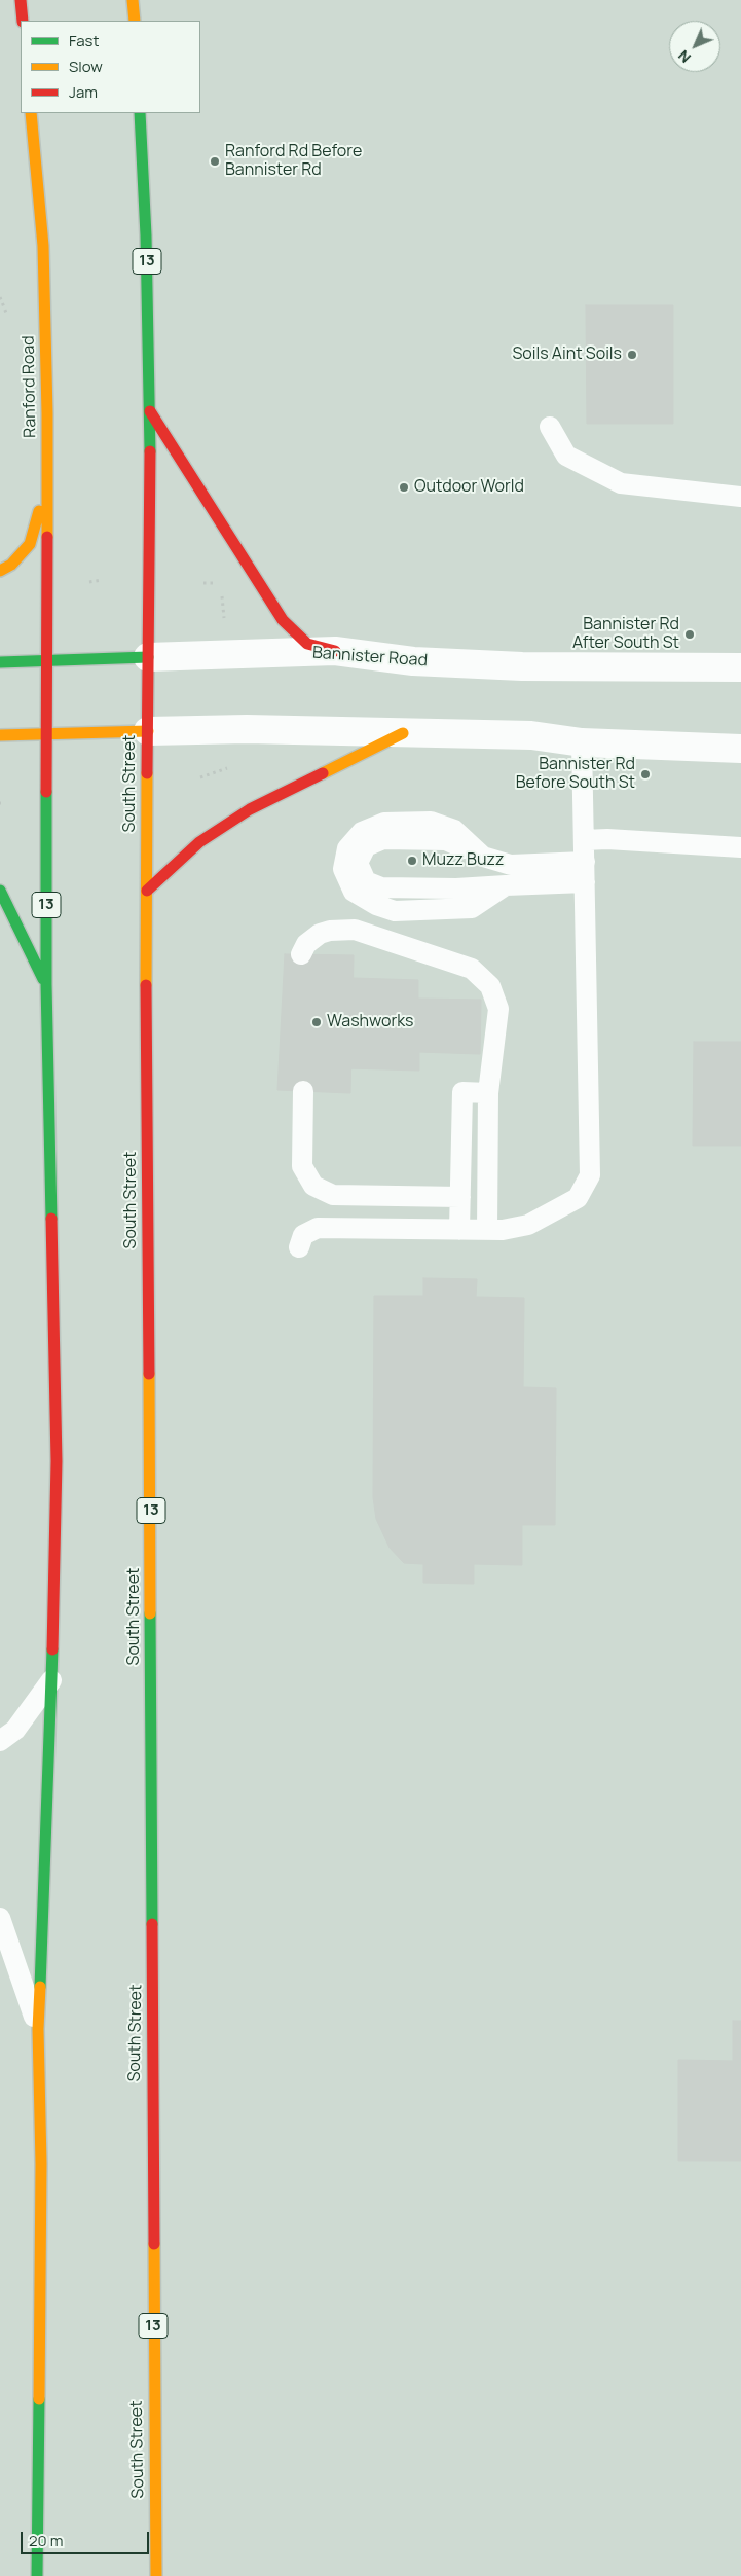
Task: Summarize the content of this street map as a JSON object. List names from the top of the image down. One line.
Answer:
{"streets":{"main road":["13","Ranford Road","Bannister Road","South Street"]},"crossings":[["13","Ranford Road"],["13","Bannister Road"],["13","South Street"],["Ranford Road","Bannister Road"],["Bannister Road","South Street"]],"places":["Ranford Rd Before Bannister Rd","Soils Aint Soils","Outdoor World","Bannister Rd After South St","Bannister Rd Before South St","Muzz Buzz","Washworks"],"legend":["Fast","Slow","Jam"],"scale_bar":"20 m","north":"bottom left"}
